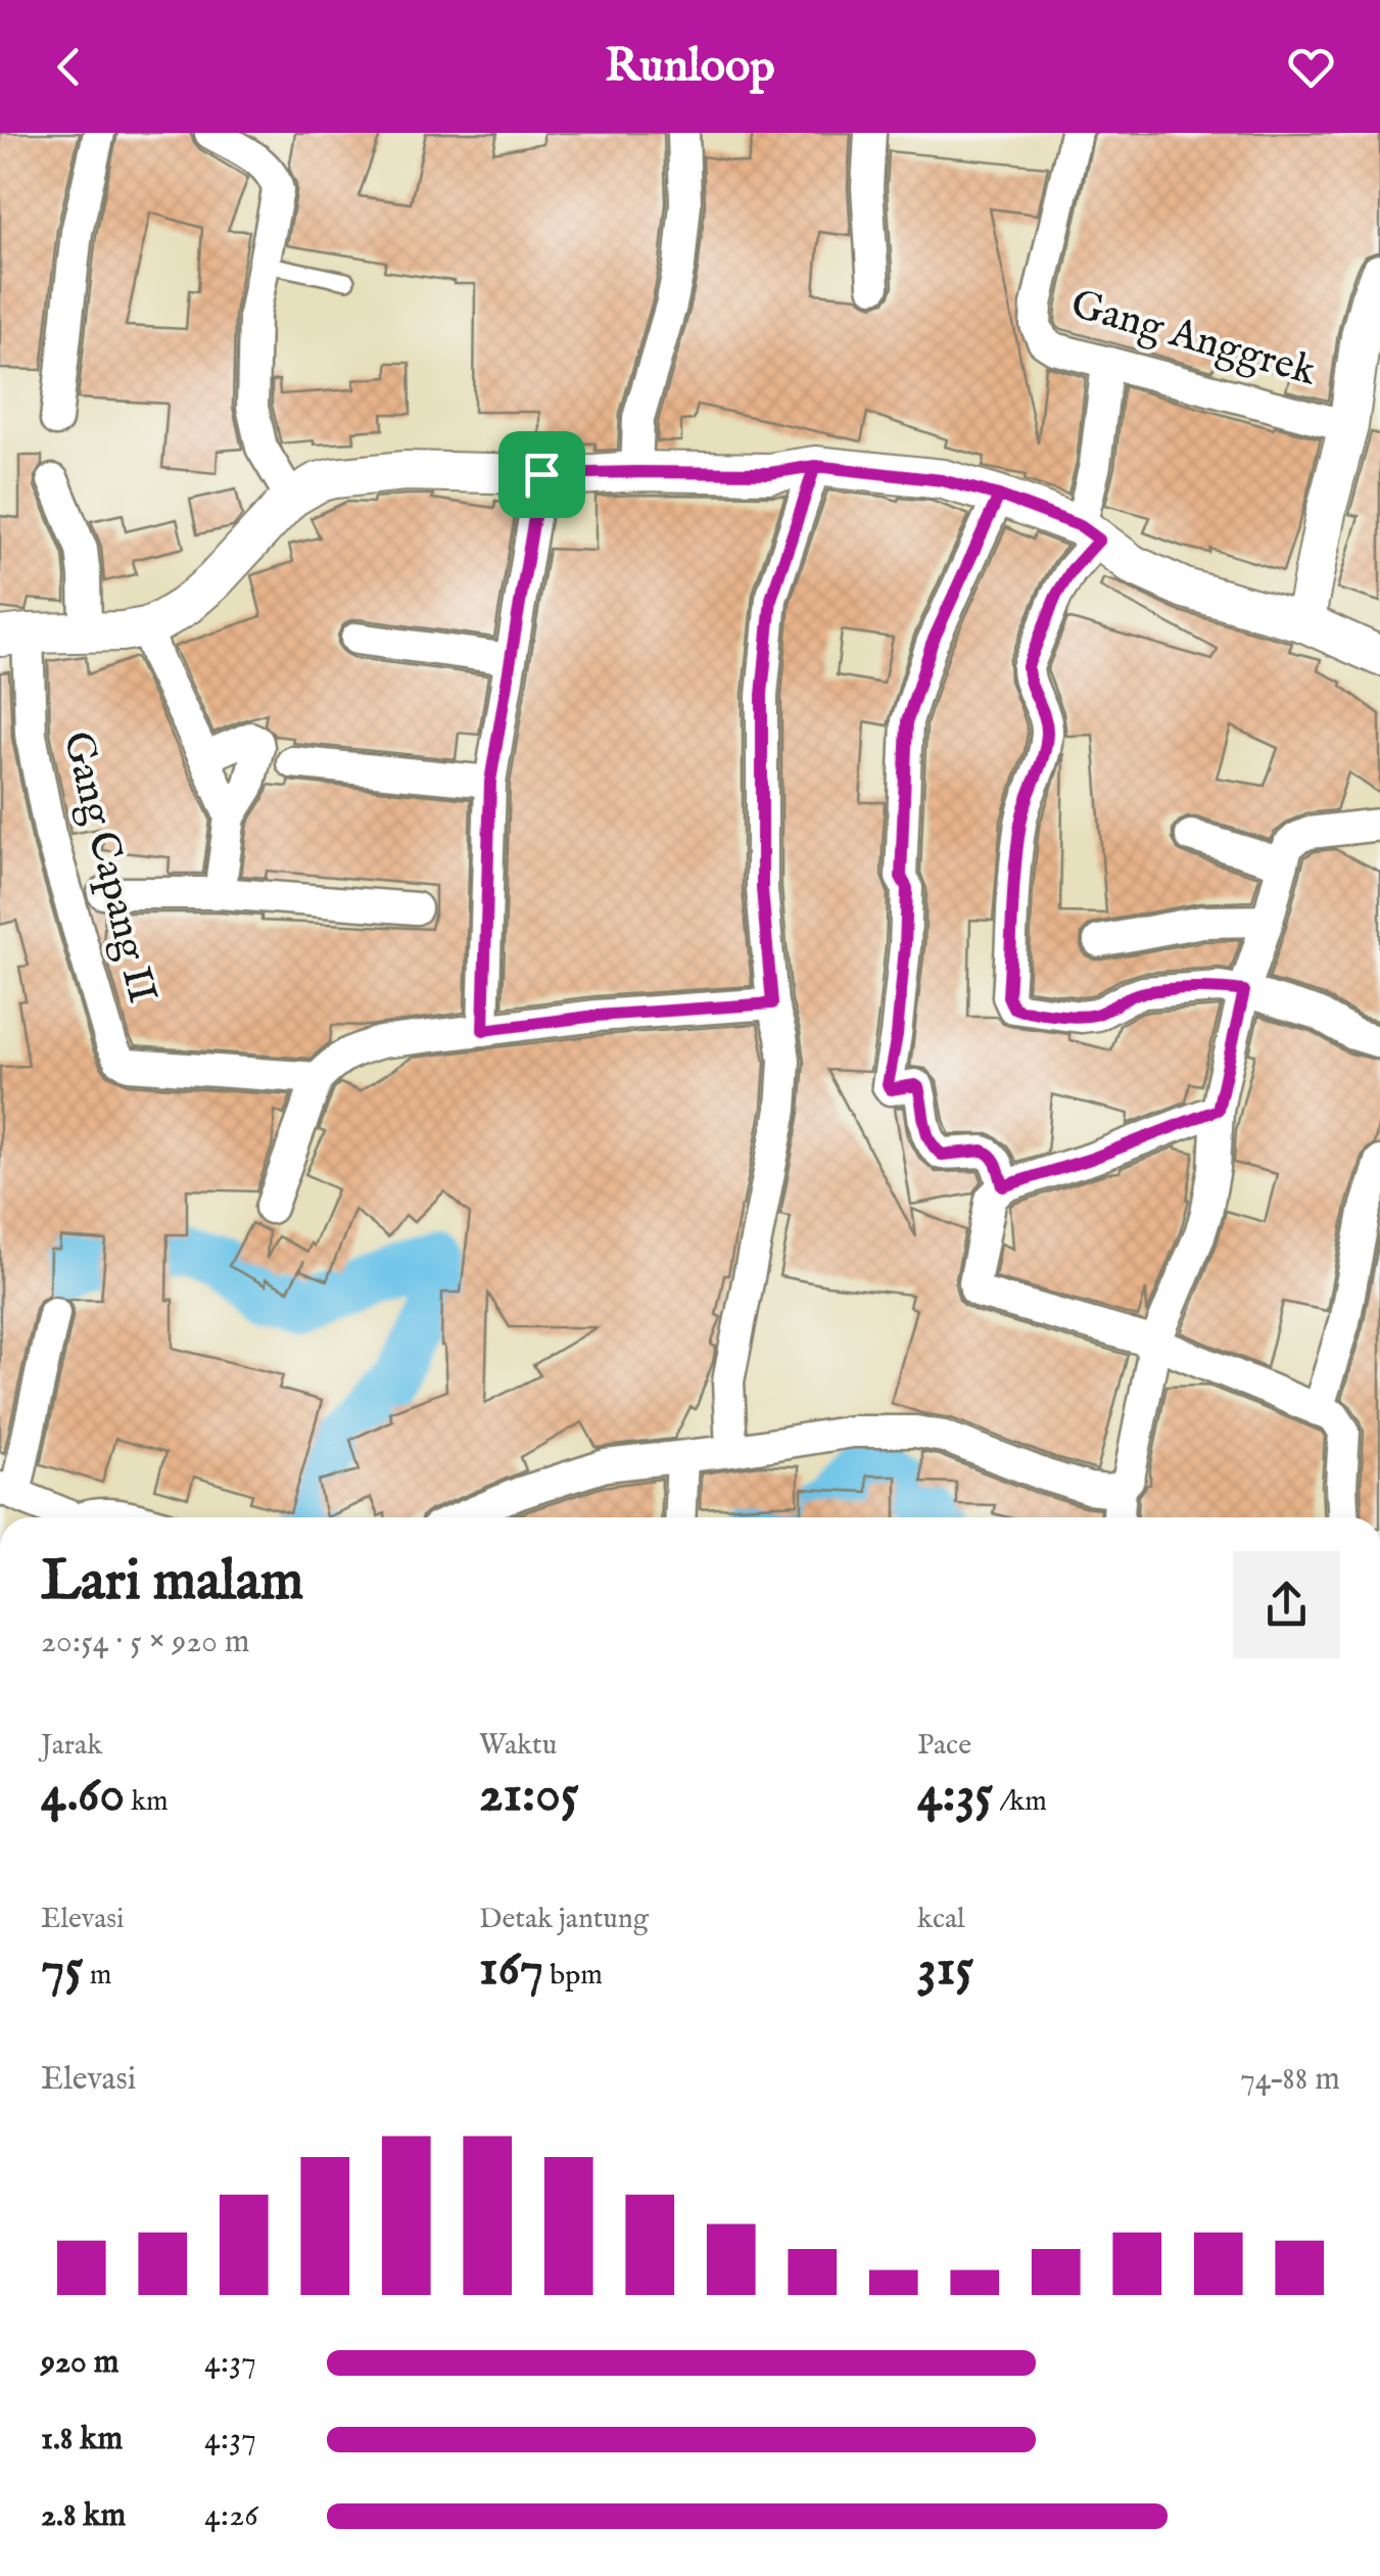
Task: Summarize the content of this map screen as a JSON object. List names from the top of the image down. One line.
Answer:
{"streets":{"street":["Gang Anggrek","Gang Capang II"]},"page":{"header":"Runloop","heading":["Lari malam","20:54 · 5 × 920 m"],"stats":[["Jarak","4.60 km"],["Waktu","21:05"],["Pace","4:35 /km"],["Elevasi","75 m"],["Detak jantung","167 bpm"],["kcal","315"]],"chart":["Elevasi","74–88 m"],"list":[{"name":"920 m","note":"4:37"},{"name":"1.8 km","note":"4:37"},{"name":"2.8 km","note":"4:26"}]}}
